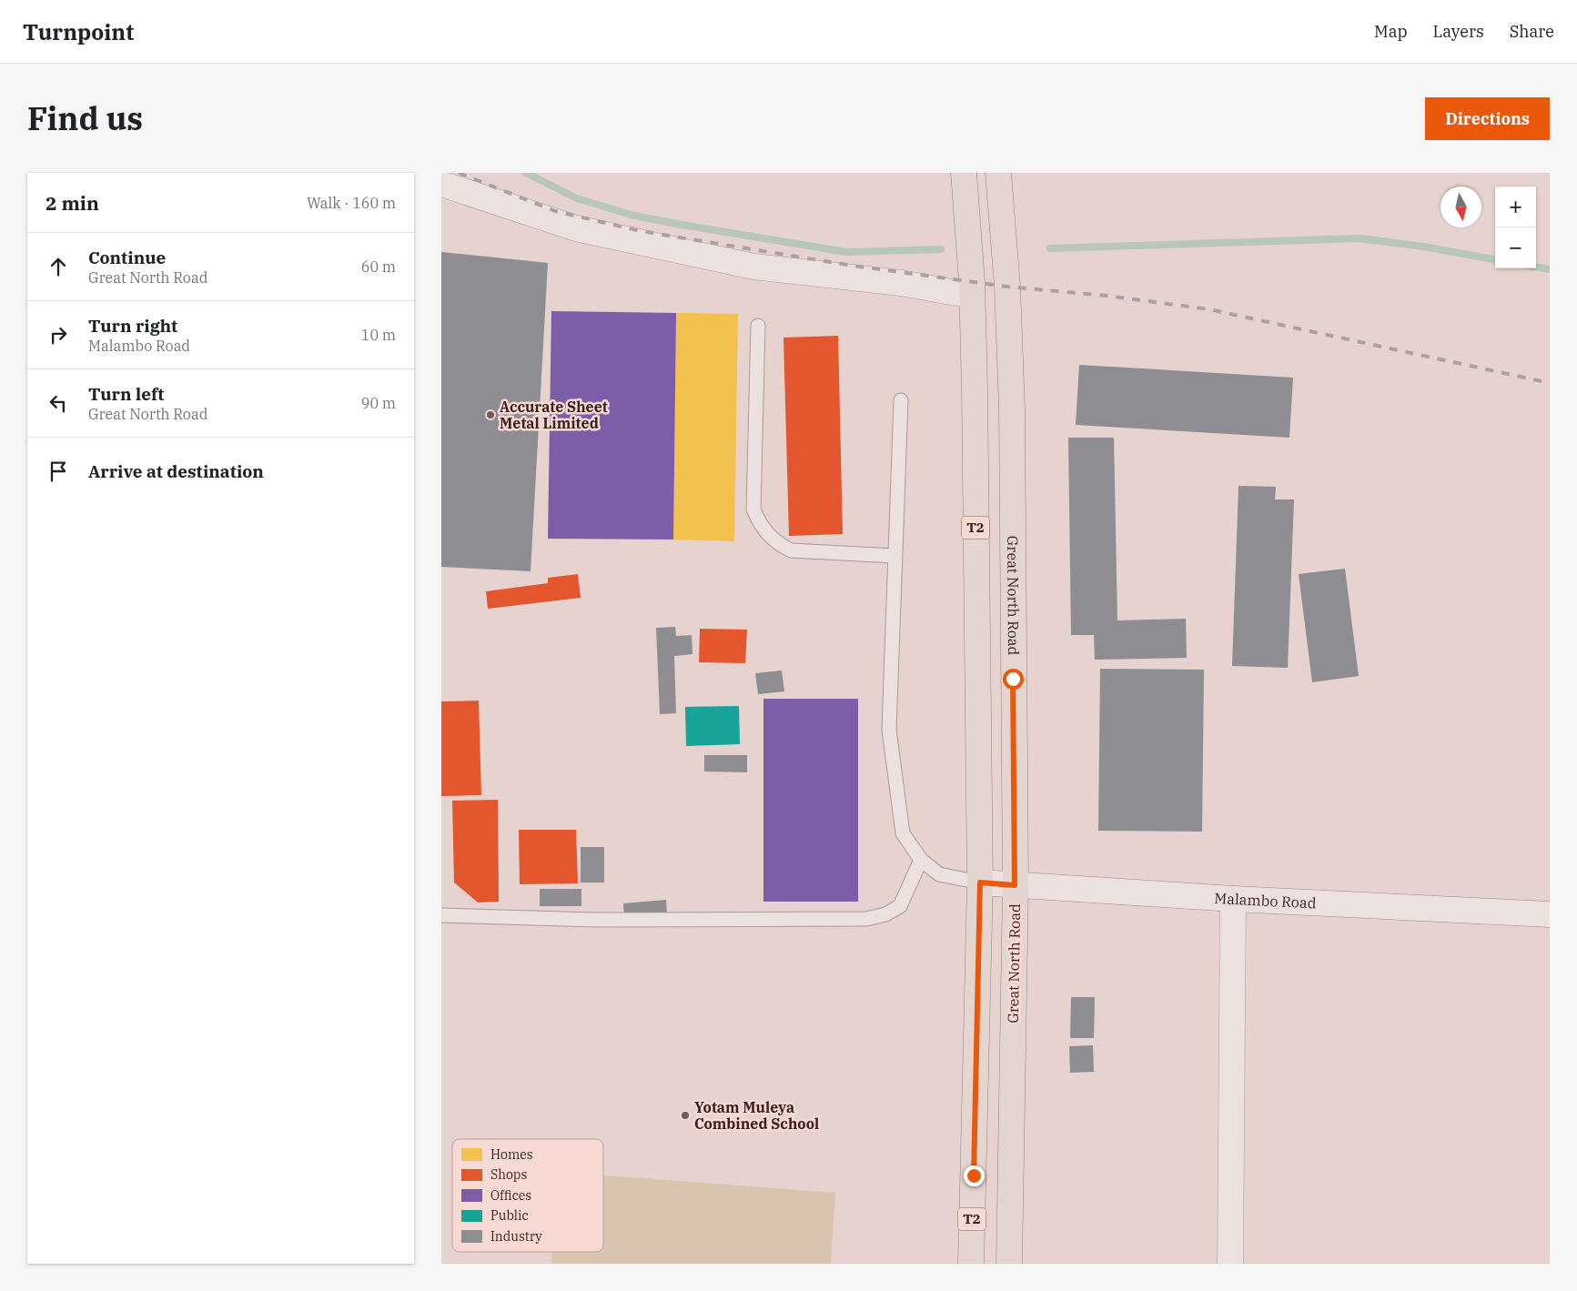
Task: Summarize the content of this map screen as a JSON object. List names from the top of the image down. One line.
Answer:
{"streets":{"main road":["T2","Great North Road"],"street":["Malambo Road"]},"crossings":[["T2","Malambo Road"],["Great North Road","Malambo Road"]],"places":["Accurate Sheet Metal Limited","Yotam Muleya Combined School"],"legend":["Homes","Shops","Offices","Public","Industry"],"north":"bottom","page":{"header":"Turnpoint","nav":["Map","Layers","Share"],"title":"Find us","buttons":"Directions","heading":["2 min","Walk · 160 m"],"map_buttons":["+","−"],"list":[["Continue","Great North Road","60 m"],["Turn right","Malambo Road","10 m"],["Turn left","Great North Road","90 m"],"Arrive at destination"]}}
